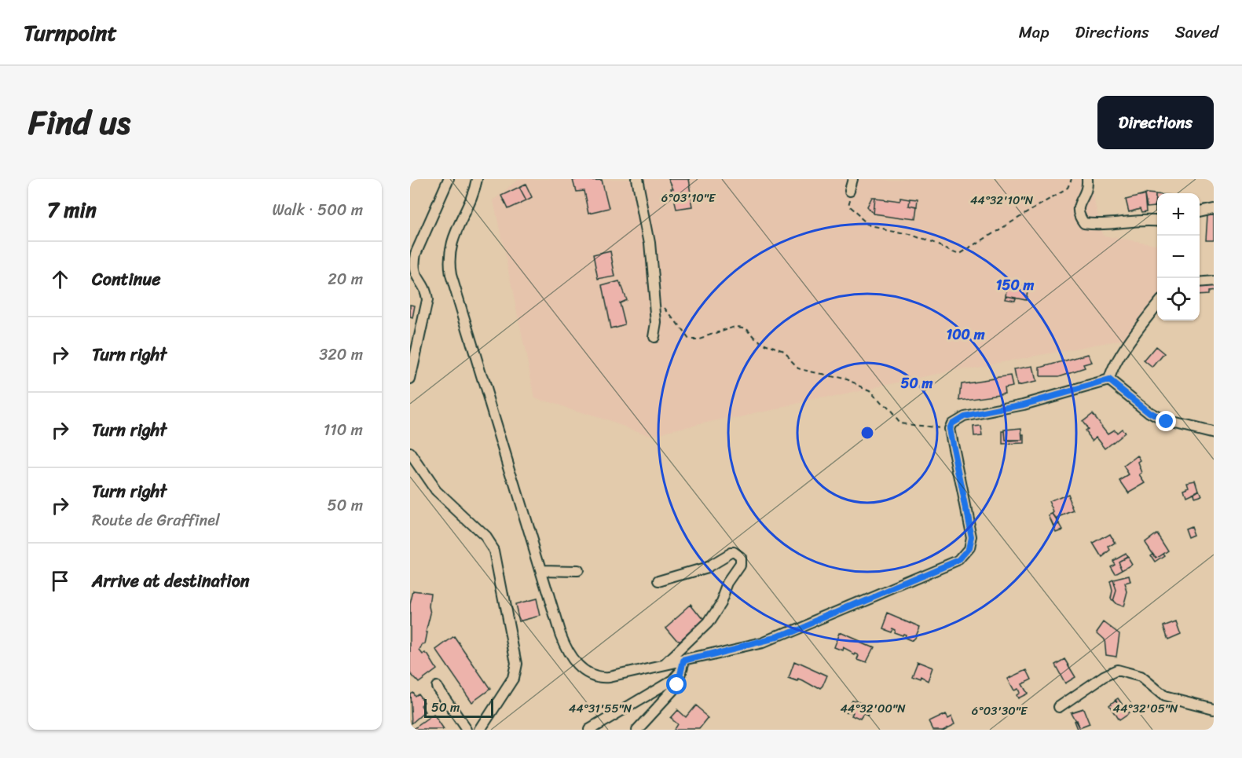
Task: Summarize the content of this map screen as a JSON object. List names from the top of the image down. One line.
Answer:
{"scale_bar":"50 m","page":{"header":"Turnpoint","nav":["Map","Directions","Saved"],"title":"Find us","buttons":"Directions","heading":["7 min","Walk · 500 m"],"map_buttons":["+","−"],"list":[["Continue","20 m"],["Turn right","320 m"],["Turn right","110 m"],["Turn right","Route de Graffinel","50 m"],"Arrive at destination"],"scale":"50 m"},"coordinates":["6°03'10\"E","44°32'10\"N","44°31'55\"N","44°32'00\"N","44°32'05\"N","6°03'30\"E"],"rings":["150 m","100 m","50 m"]}
